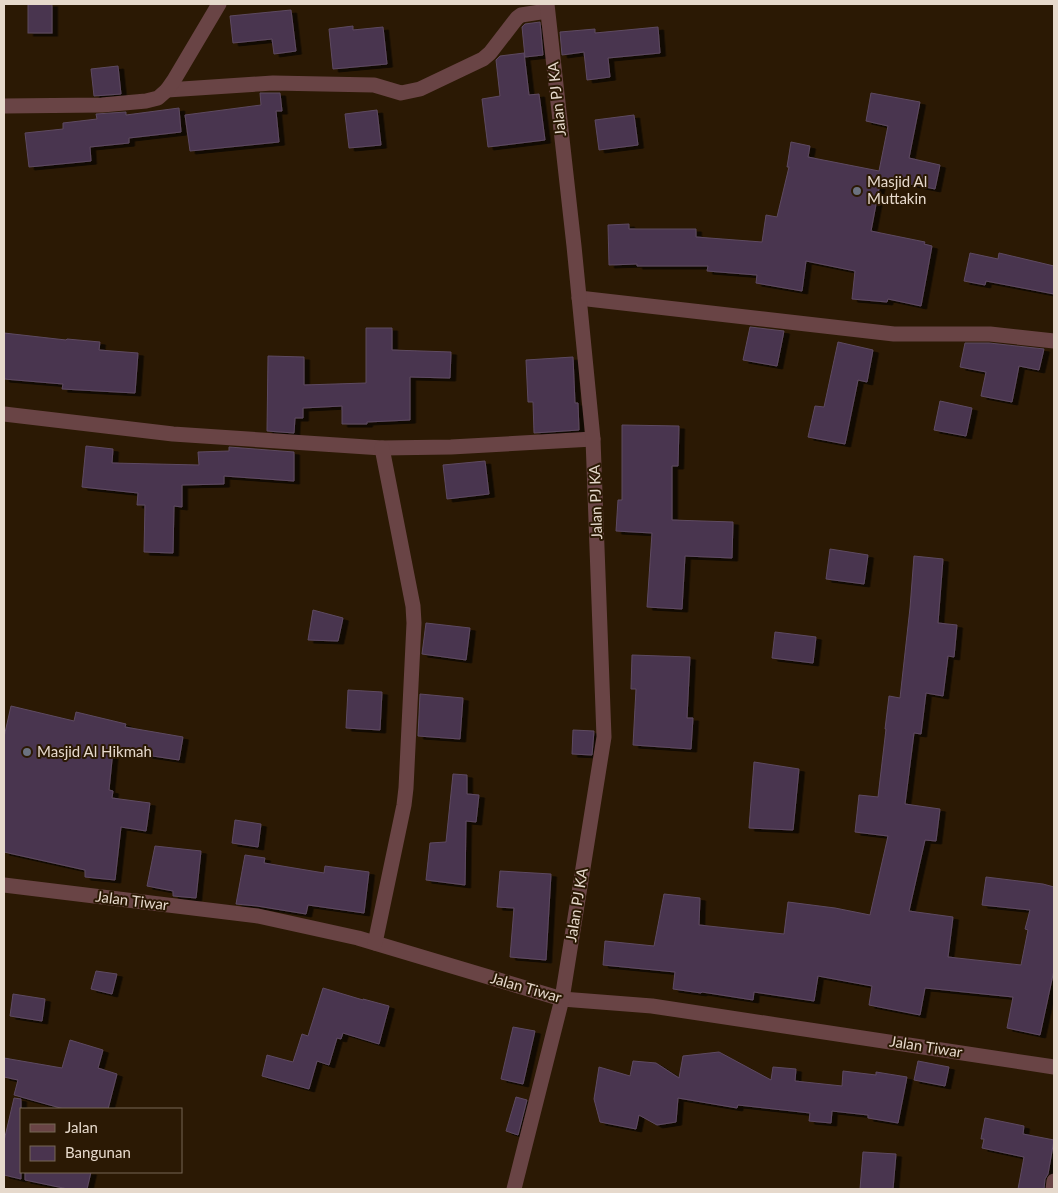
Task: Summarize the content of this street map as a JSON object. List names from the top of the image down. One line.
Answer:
{"streets":{"street":["Jalan PJ KA","Jalan Tiwar"]},"crossings":[["Jalan PJ KA","Jalan Tiwar"]],"places":["Masjid Al Muttakin","Masjid Al Hikmah"],"legend":["Jalan","Bangunan"]}
